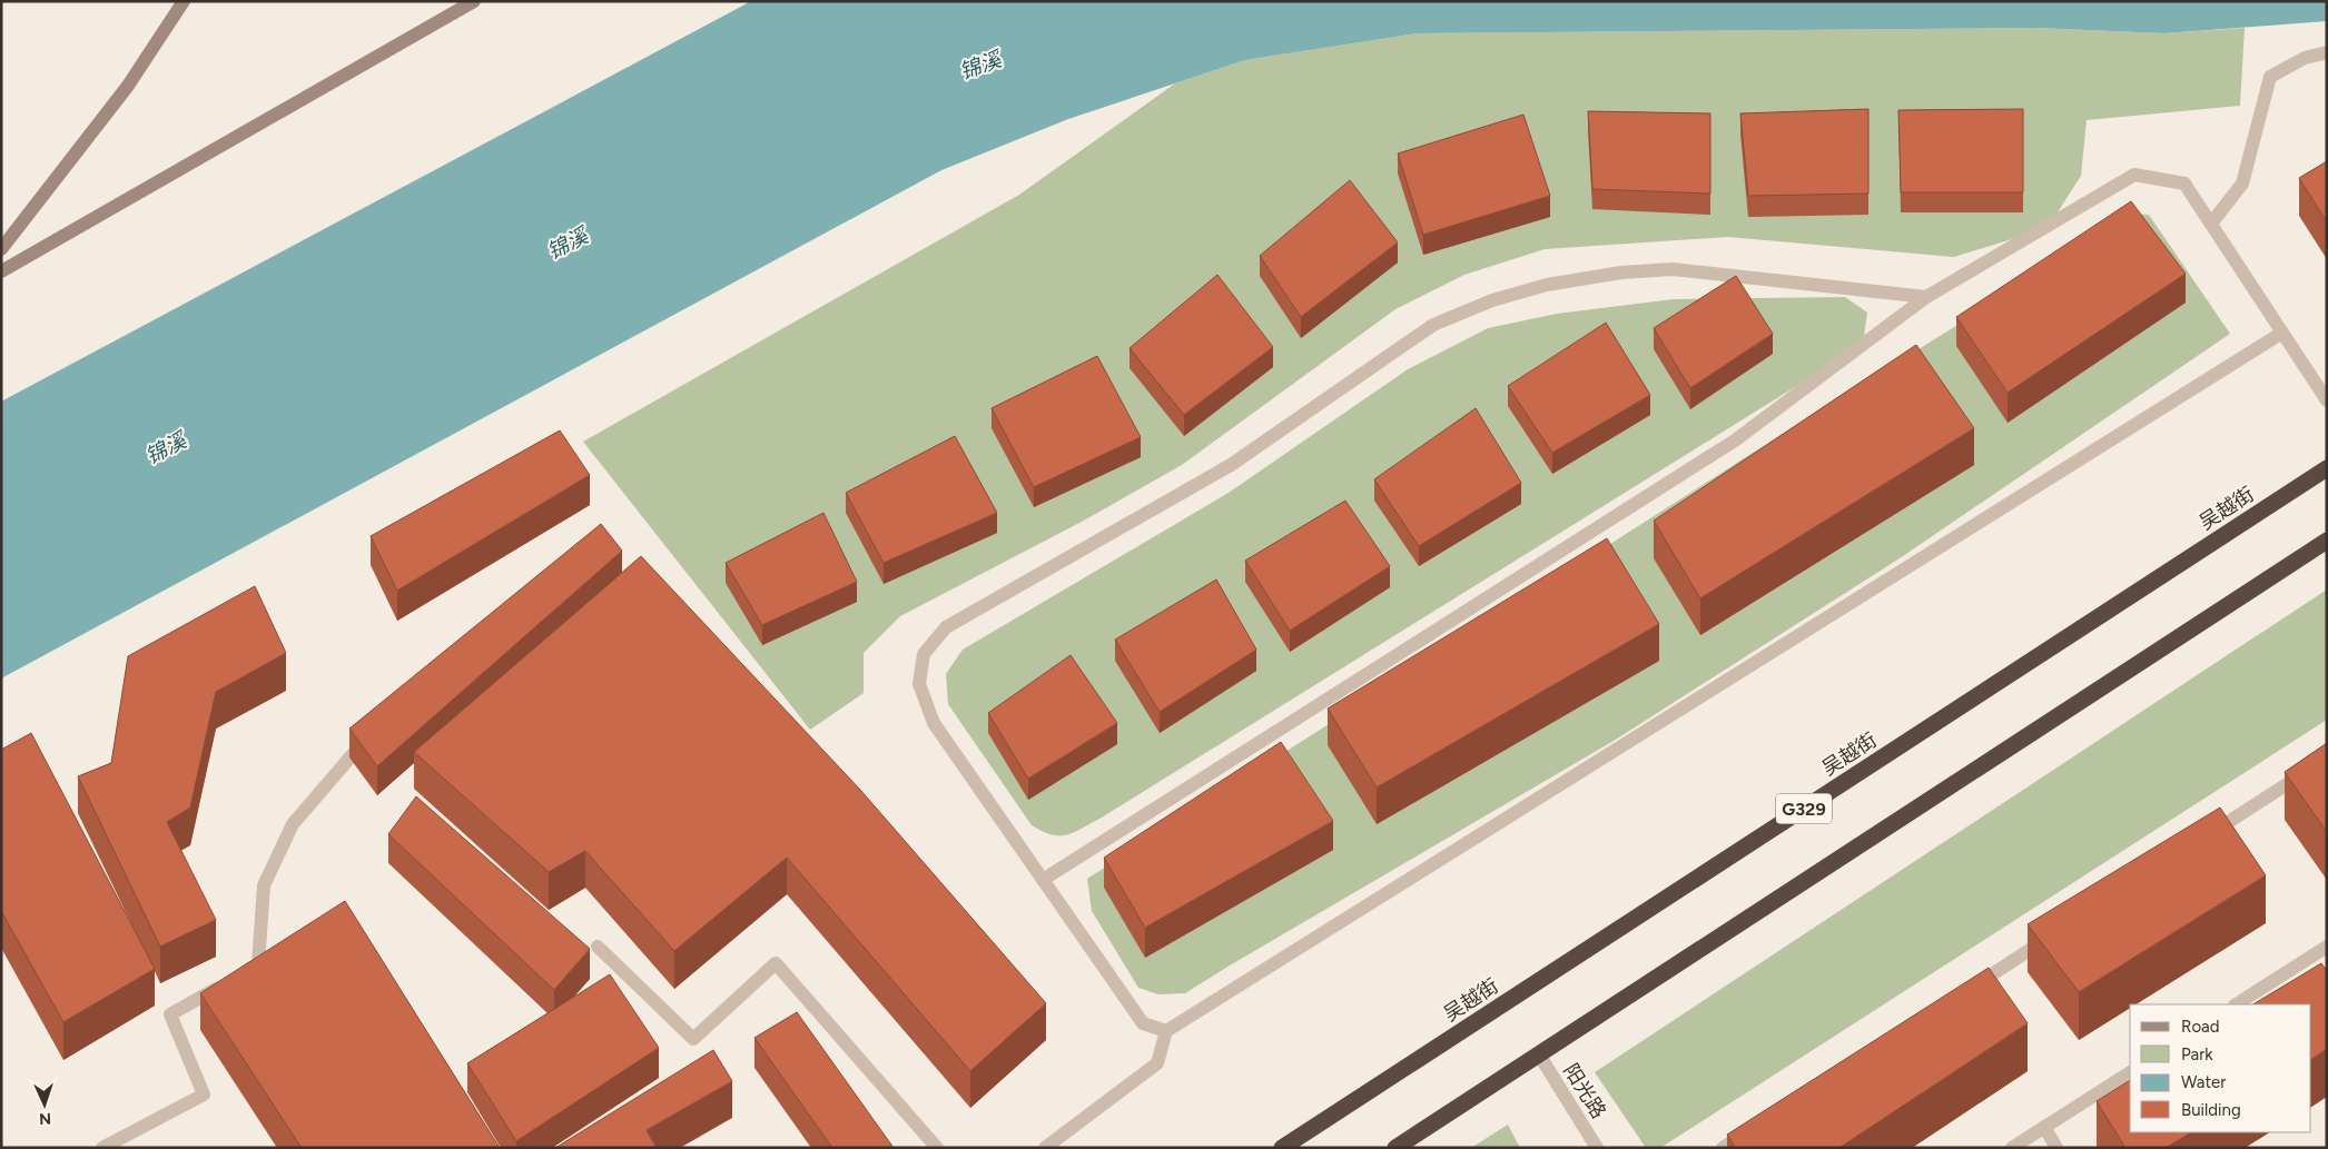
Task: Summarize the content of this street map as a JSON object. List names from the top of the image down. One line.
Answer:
{"streets":{"highway":["吴越街","G329"],"street":["阳光路"]},"water":["锦溪"],"legend":["Road","Park","Water","Building"],"north":"bottom"}
